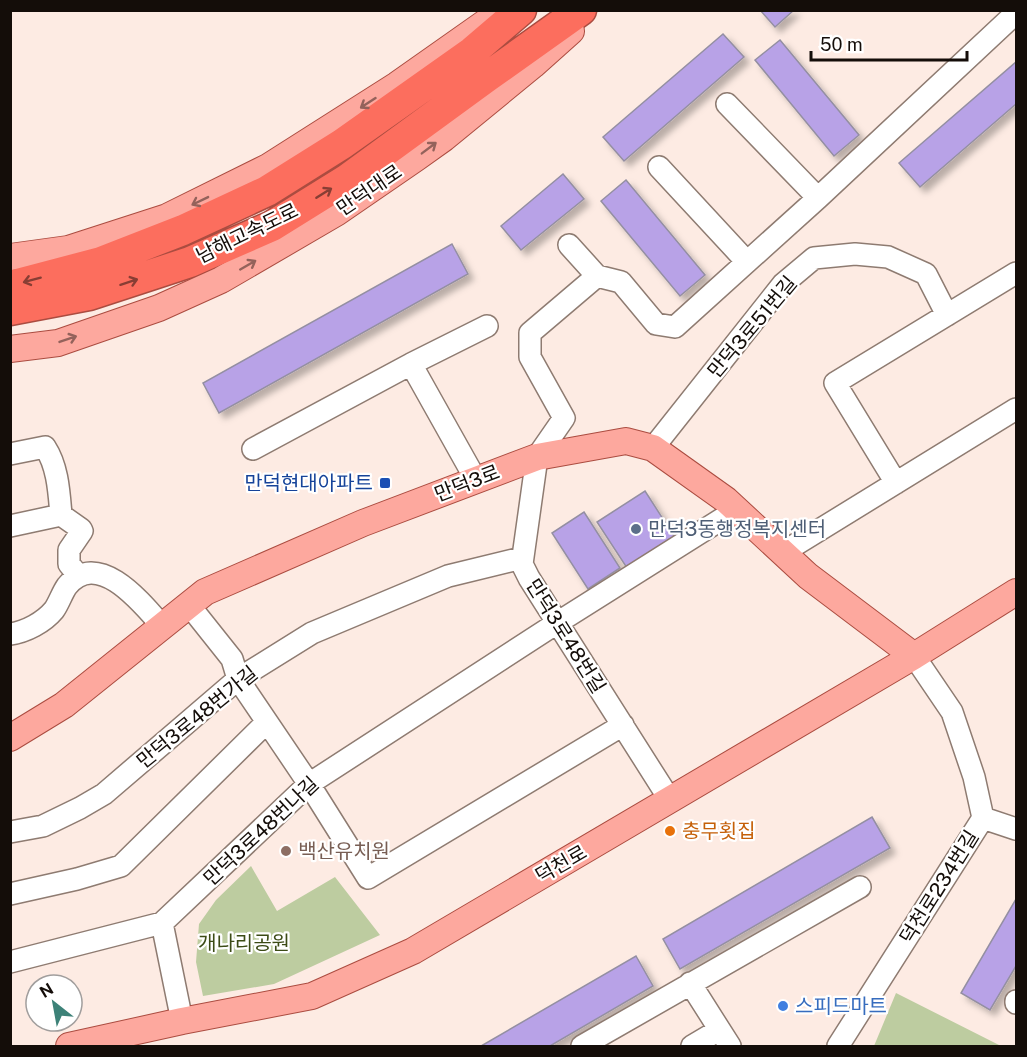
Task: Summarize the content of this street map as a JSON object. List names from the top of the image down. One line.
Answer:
{"streets":{"highway":["남해고속도로"],"main road":["만덕대로","만덕3로","덕천로"],"street":["만덕3로51번길","만덕3로48번길","만덕3로48번가길","만덕3로48번나길","덕천로234번길"]},"crossings":[["만덕3로51번길","만덕3로"],["만덕3로","만덕3로48번길"],["만덕3로","만덕3로48번나길"],["만덕3로","덕천로"],["만덕3로","덕천로234번길"],["만덕3로48번길","만덕3로48번가길"],["만덕3로48번길","만덕3로48번나길"],["만덕3로48번길","덕천로"],["덕천로","덕천로234번길"]],"parks":["개나리공원"],"places":{"transit":["만덕현대아파트"],"other":["만덕3동행정복지센터","충무횟집","백산유치원","스피드마트"]},"scale_bar":"50 m","north":"top left"}
